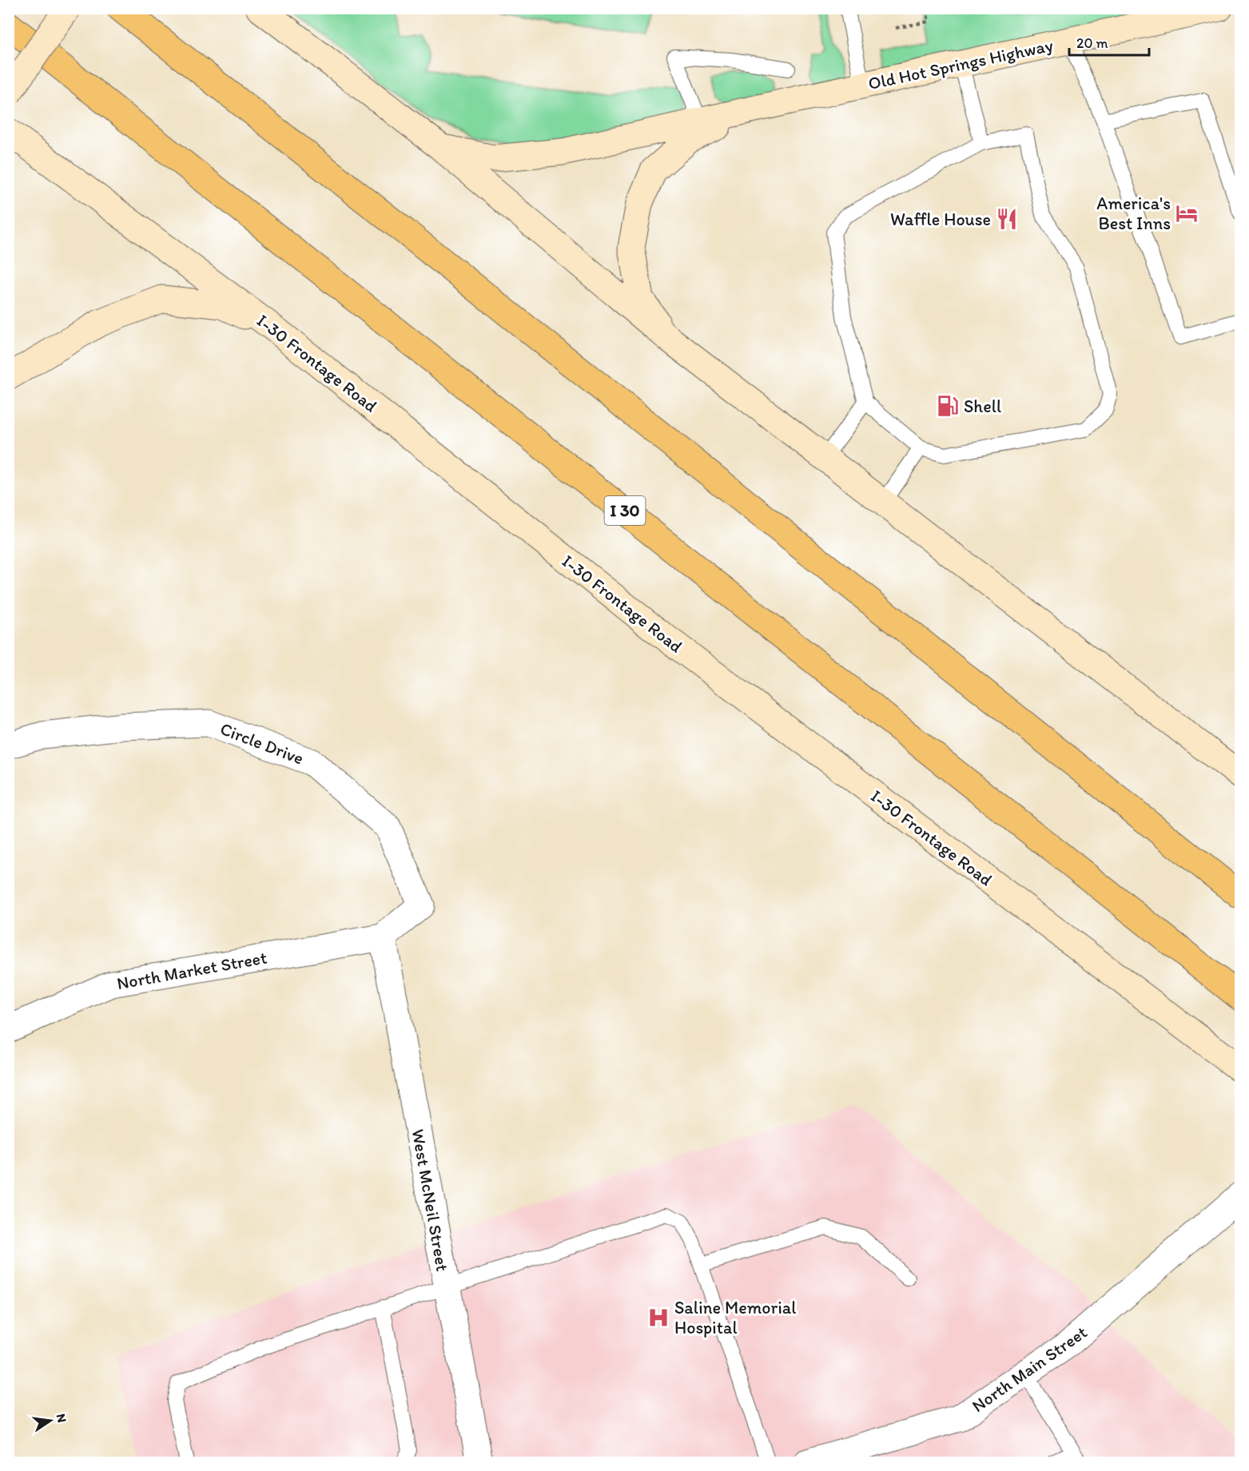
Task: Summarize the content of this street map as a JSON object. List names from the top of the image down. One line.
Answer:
{"streets":{"highway":["I 30"],"main road":["Old Hot Springs Highway","I-30 Frontage Road"],"street":["Circle Drive","North Market Street","West McNeil Street","North Main Street"]},"crossings":[["Circle Drive","North Market Street"],["Circle Drive","West McNeil Street"],["North Market Street","West McNeil Street"]],"places":{"hotel":["America's Best Inns"],"restaurant":["Waffle House"],"fuel station":["Shell"],"hospital":["Saline Memorial Hospital"]},"scale_bar":"20 m","north":"right"}
